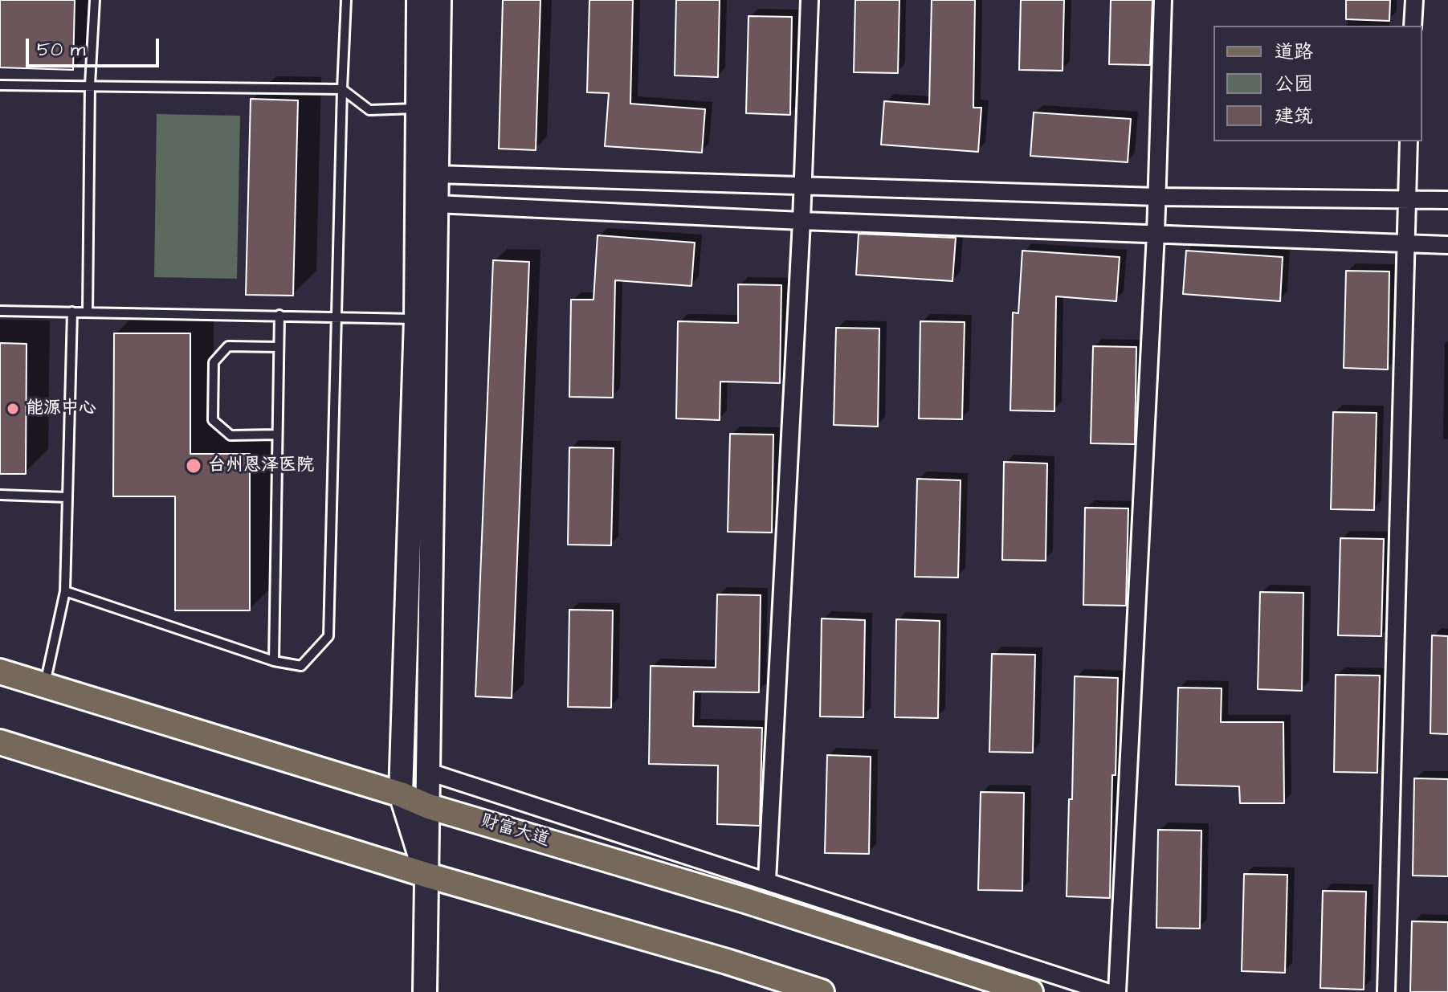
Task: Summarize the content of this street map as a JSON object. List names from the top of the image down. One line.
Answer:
{"streets":{"main road":["财富大道"]},"places":["能源中心","台州恩泽医院"],"legend":["道路","公园","建筑"],"scale_bar":"50 m"}
